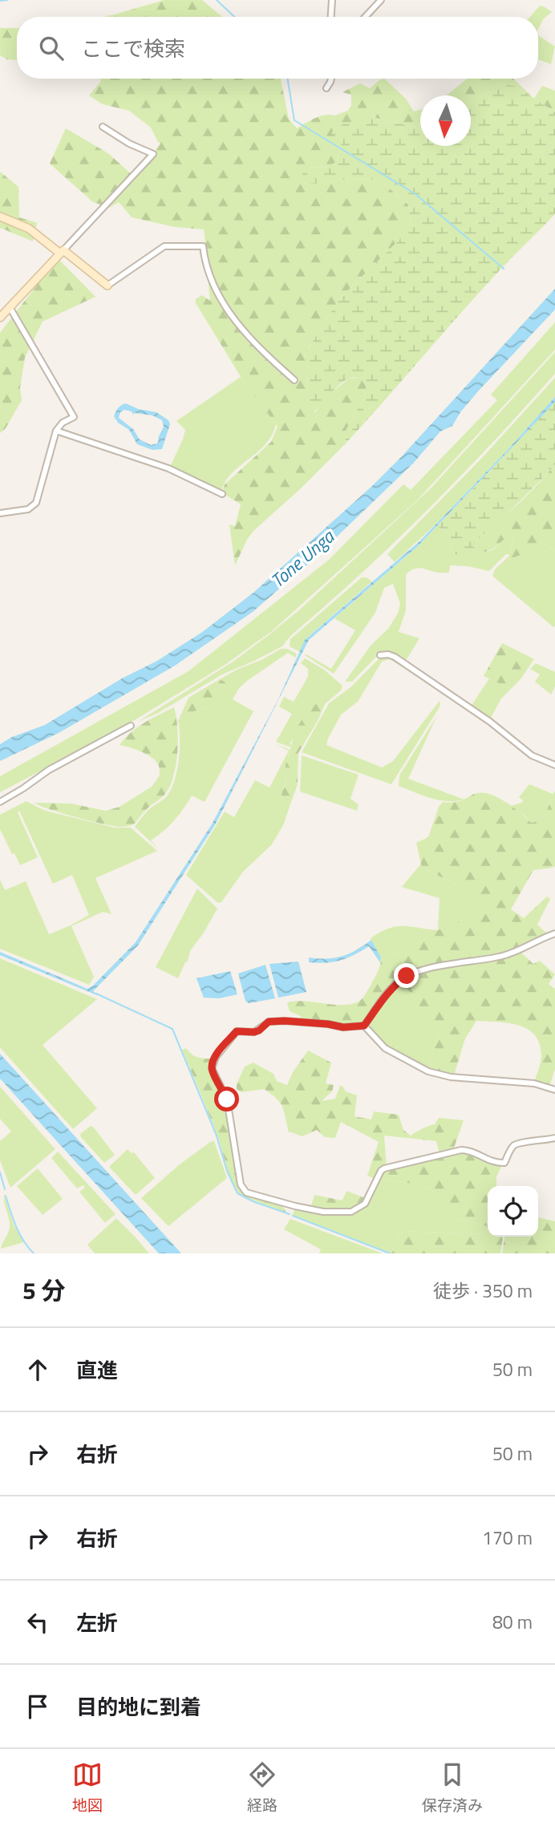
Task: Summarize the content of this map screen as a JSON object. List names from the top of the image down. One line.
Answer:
{"water":["Tone Unga"],"north":"bottom","page":{"search":"ここで検索","heading":["5 分","徒歩 · 350 m"],"list":[["直進","50 m"],["右折","50 m"],["右折","170 m"],["左折","80 m"],"目的地に到着"],"nav":["地図","経路","保存済み"]}}
